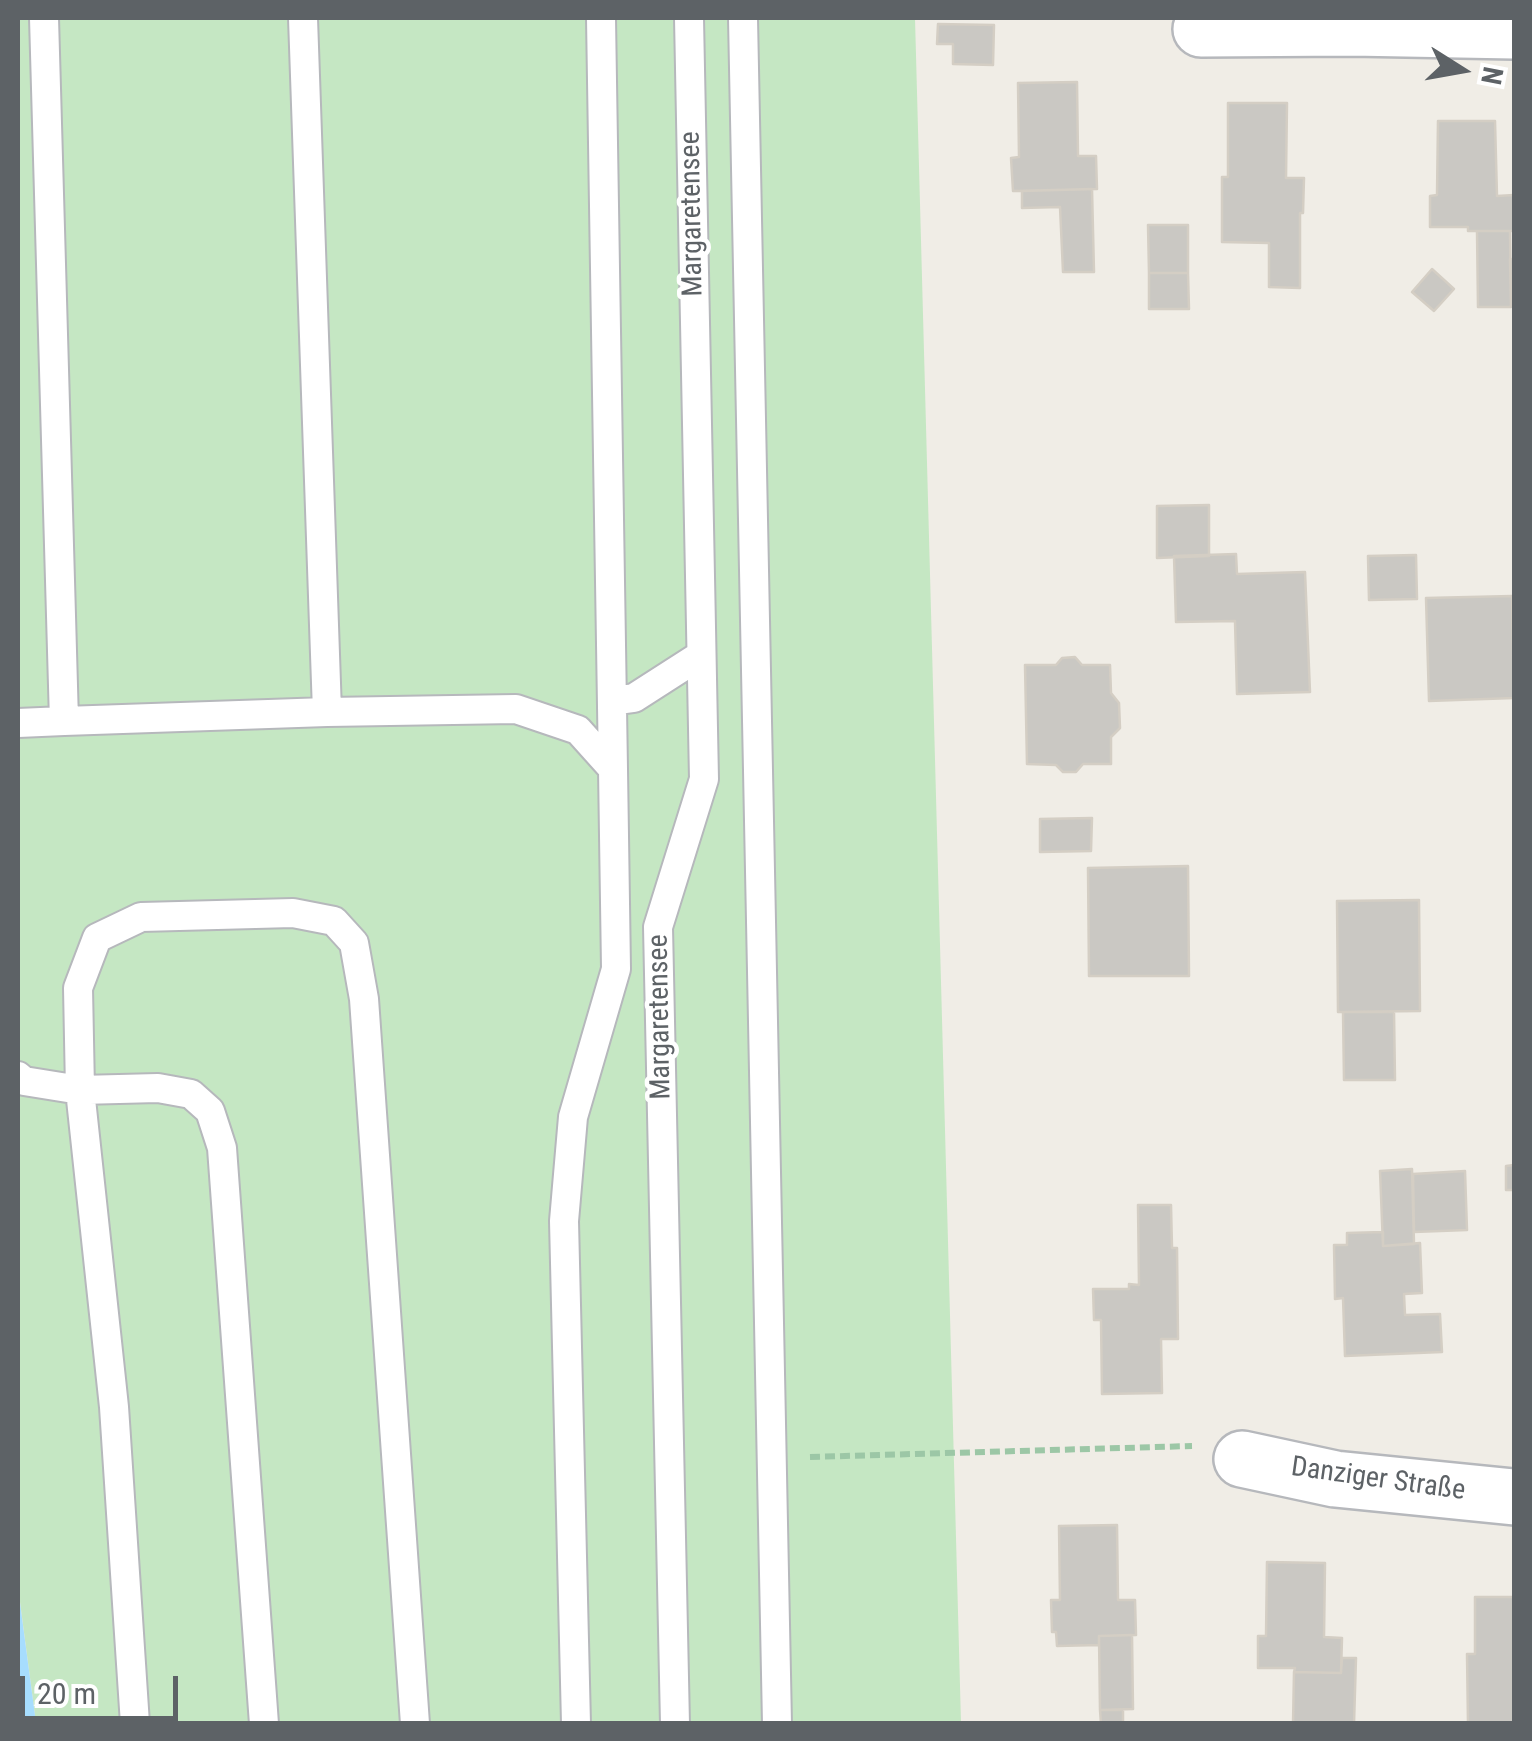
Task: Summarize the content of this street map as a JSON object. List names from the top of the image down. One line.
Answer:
{"streets":{"street":["Danziger Straße"],"lane":["Margaretensee"]},"scale_bar":"20 m","north":"right"}
